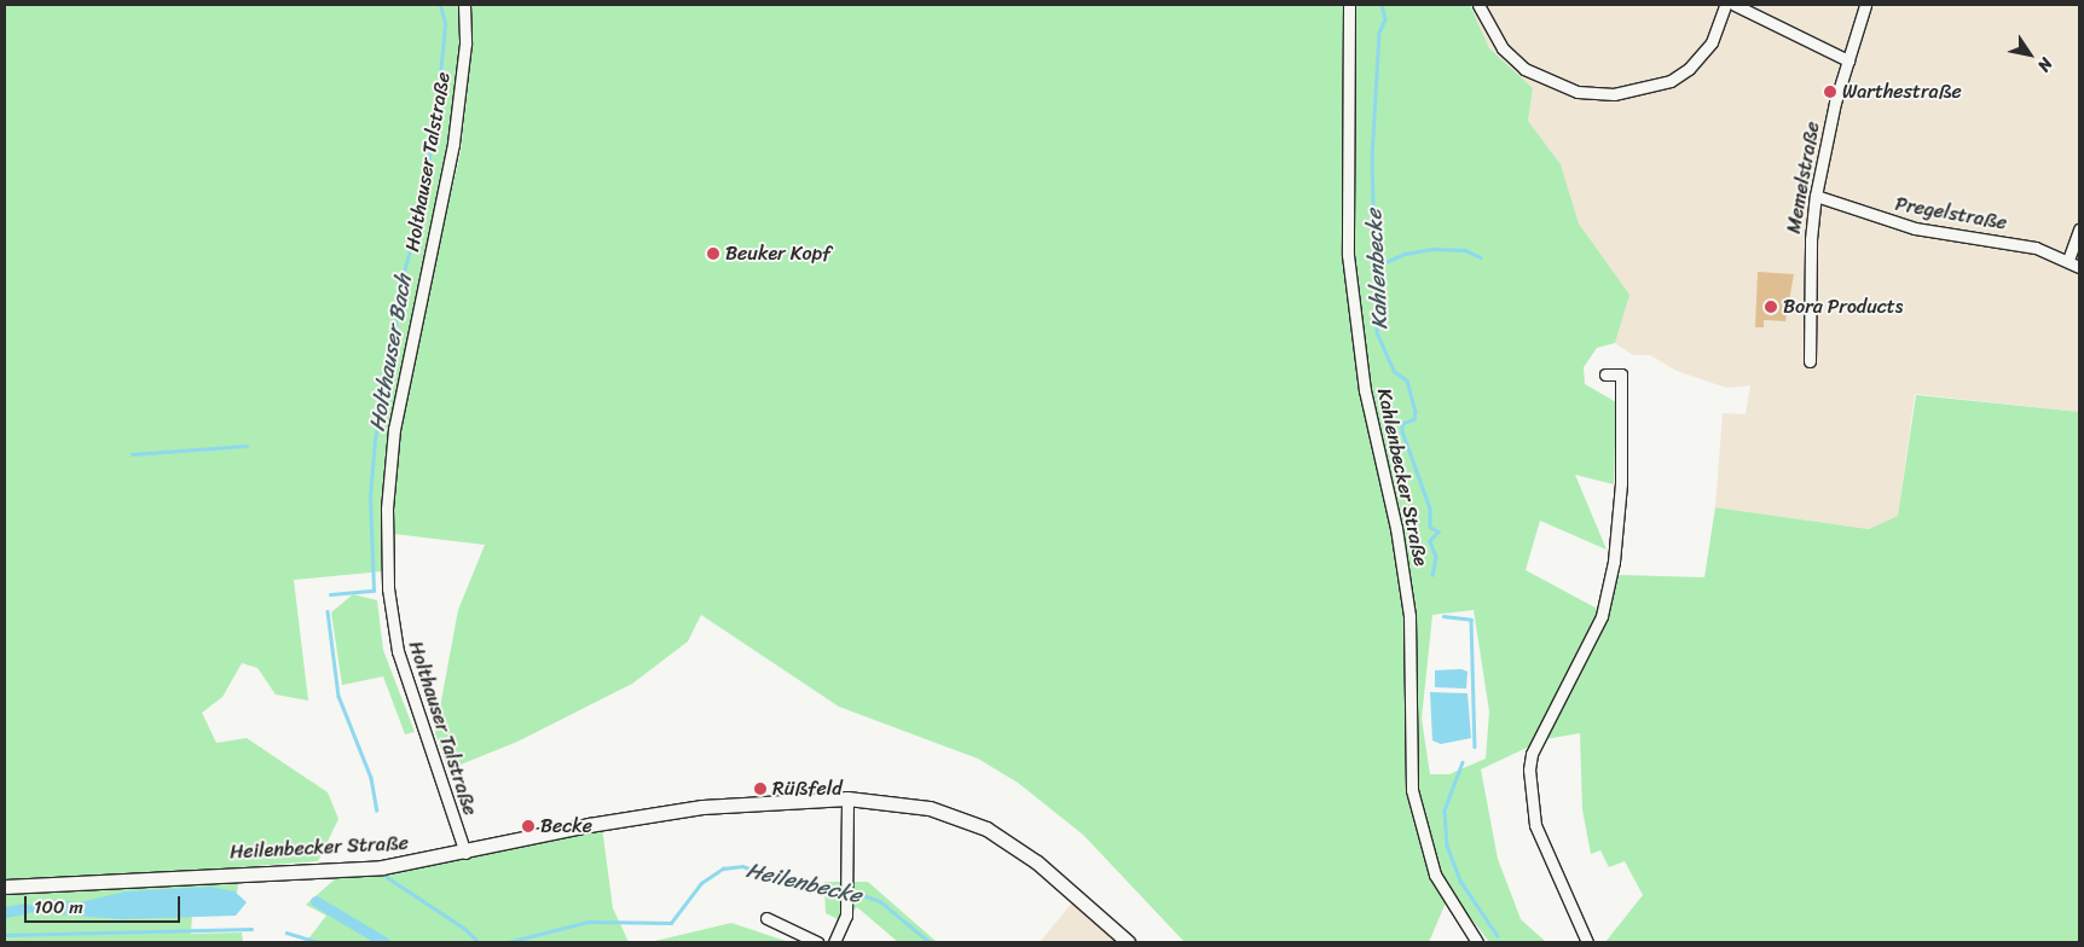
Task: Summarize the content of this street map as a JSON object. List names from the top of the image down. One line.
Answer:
{"streets":{"main road":["Heilenbecker Straße"],"street":["Holthauser Talstraße","Memelstraße","Pregelstraße","Kahlenbecker Straße"]},"crossings":[["Holthauser Talstraße","Heilenbecker Straße"],["Memelstraße","Pregelstraße"]],"water":["Kahlenbecke","Holthauser Bach","Heilenbecke"],"places":["Warthestraße","Beuker Kopf","Bora Products","Rüßfeld","Becke"],"scale_bar":"100 m","north":"bottom right"}
